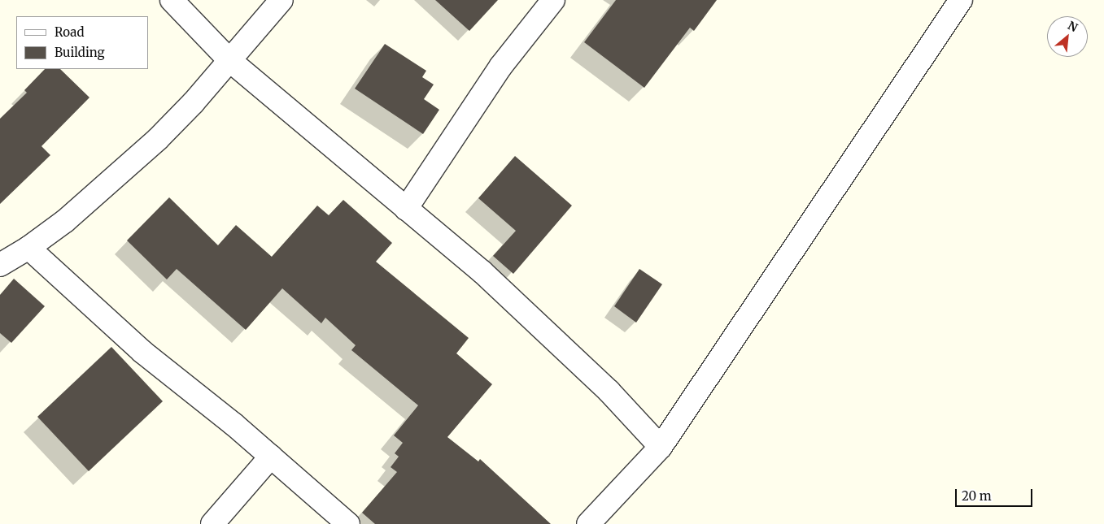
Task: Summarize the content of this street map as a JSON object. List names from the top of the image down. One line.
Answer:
{"legend":["Road","Building"],"scale_bar":"20 m","north":"top right"}
